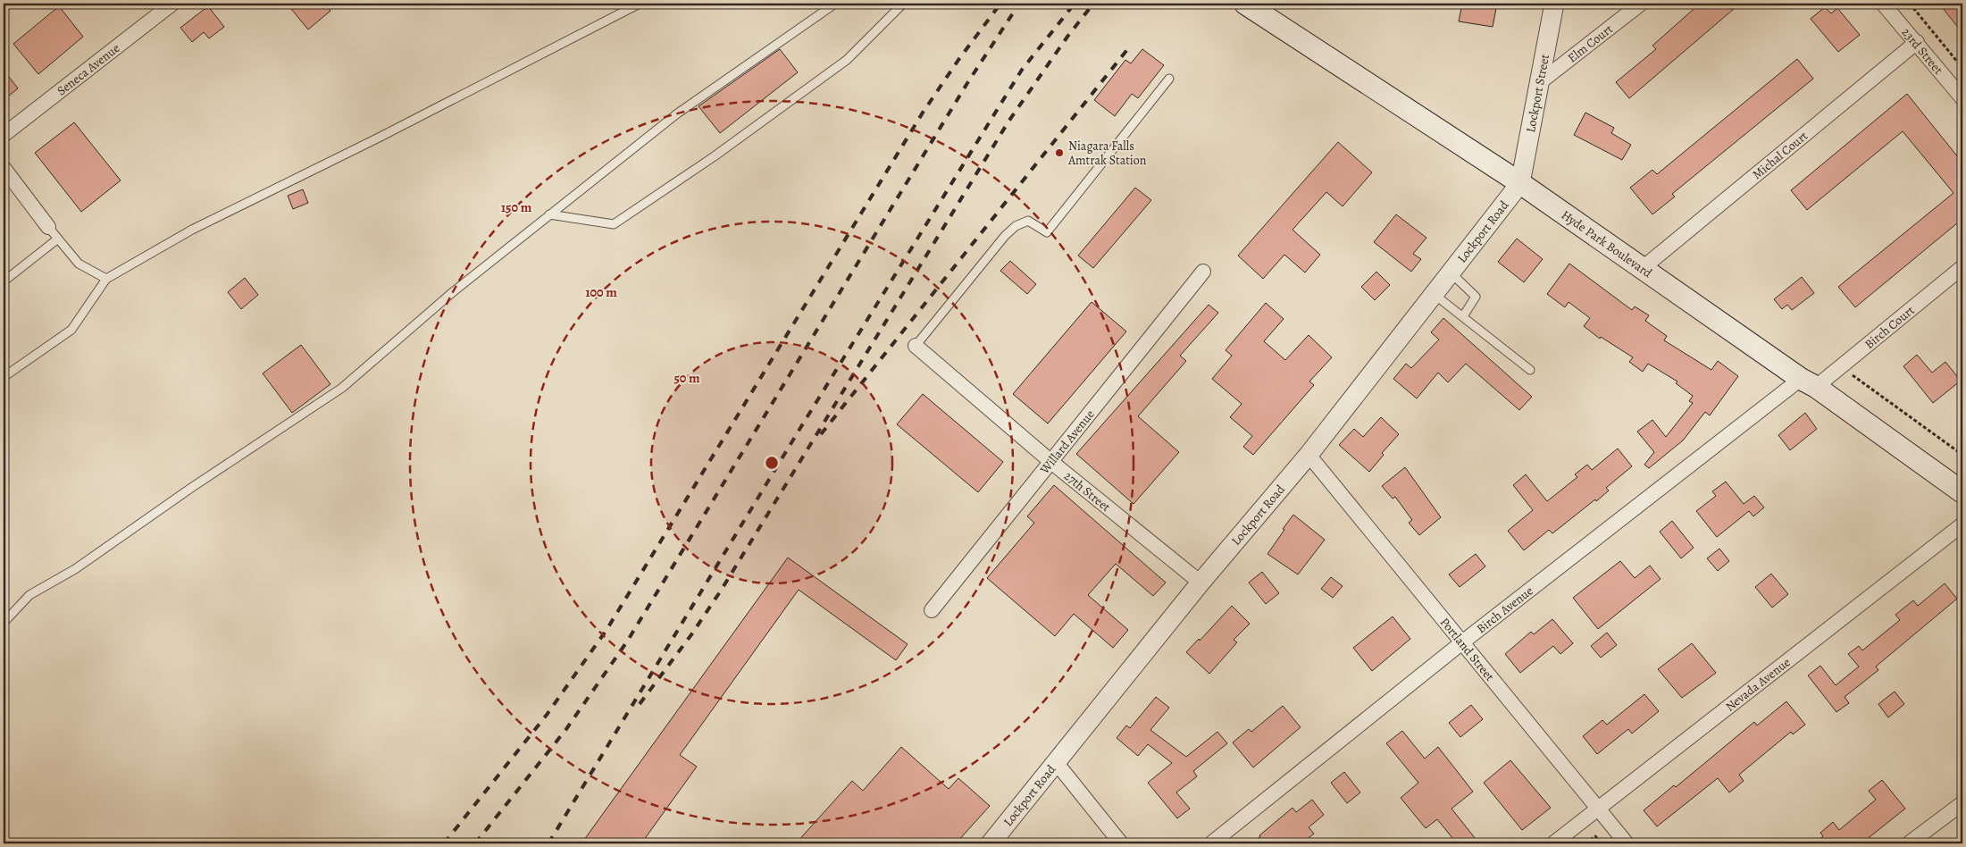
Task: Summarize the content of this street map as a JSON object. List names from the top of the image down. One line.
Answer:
{"streets":{"main road":["Hyde Park Boulevard"],"street":["Elm Court","23rd Street","Seneca Avenue","Lockport Street","Michal Court","Lockport Road","Birch Court","Willard Avenue","27th Street","Birch Avenue","Portland Street","Nevada Avenue"]},"crossings":[["Elm Court","Lockport Street"],["23rd Street","Michal Court"],["Lockport Street","Lockport Road"],["Lockport Street","Hyde Park Boulevard"],["Michal Court","Hyde Park Boulevard"],["Lockport Road","Hyde Park Boulevard"],["Lockport Road","27th Street"],["Lockport Road","Portland Street"],["Hyde Park Boulevard","Birch Court"],["Hyde Park Boulevard","Birch Avenue"],["Birch Court","Birch Avenue"],["Willard Avenue","27th Street"],["Birch Avenue","Portland Street"],["Portland Street","Nevada Avenue"]],"places":["Niagara Falls Amtrak Station"],"rings":["150 m","100 m","50 m"]}
